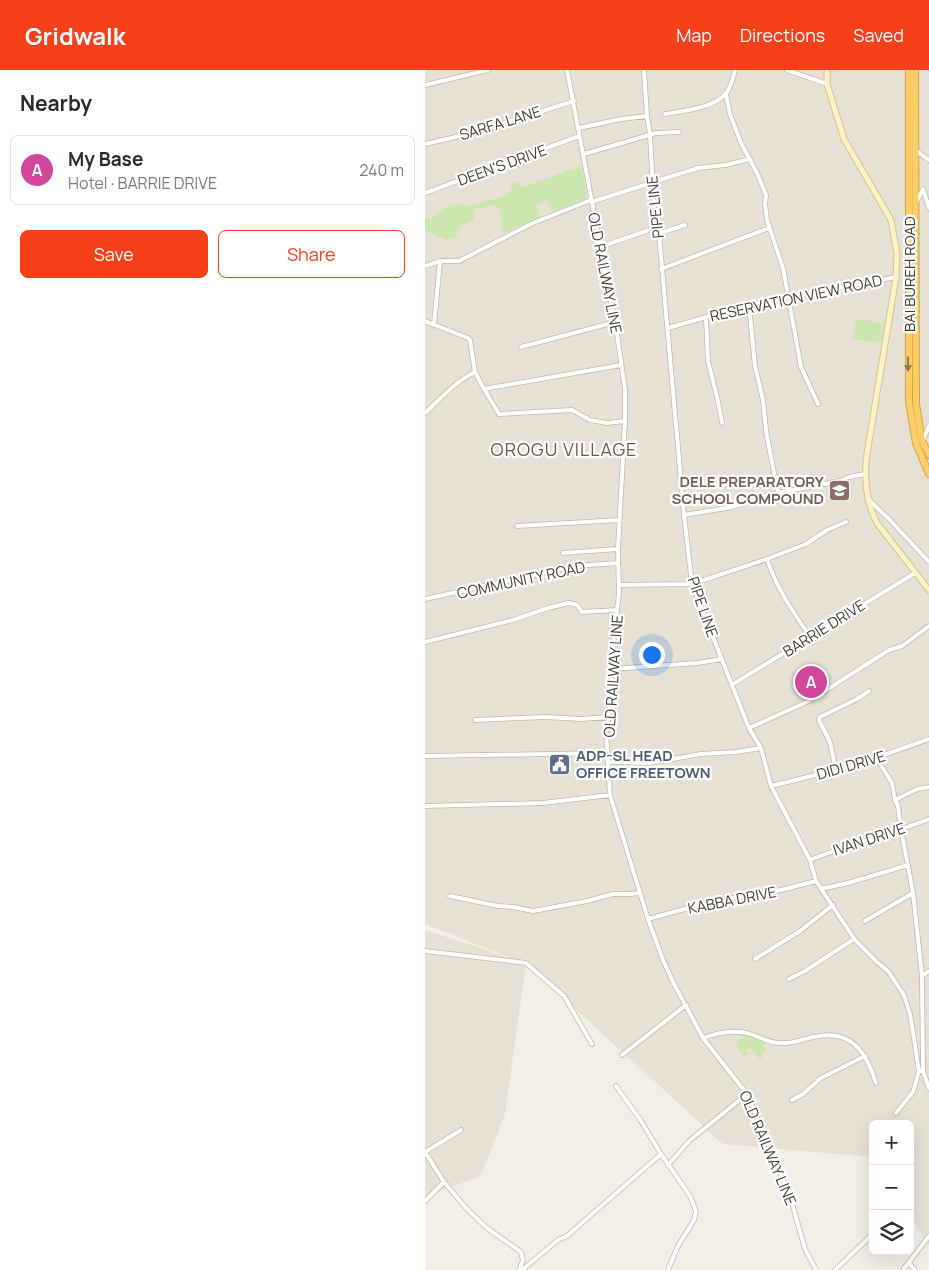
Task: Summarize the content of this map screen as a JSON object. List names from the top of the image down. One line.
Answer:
{"streets":{"highway":["BAI BUREH ROAD"],"street":["SARFA LANE","DEEN'S DRIVE","PIPE LINE","OLD RAILWAY LINE","RESERVATION VIEW ROAD","COMMUNITY ROAD","BARRIE DRIVE","DIDI DRIVE","IVAN DRIVE","KABBA DRIVE"]},"crossings":[["SARFA LANE","OLD RAILWAY LINE"],["DEEN'S DRIVE","OLD RAILWAY LINE"],["PIPE LINE","RESERVATION VIEW ROAD"],["PIPE LINE","BARRIE DRIVE"],["PIPE LINE","DIDI DRIVE"],["PIPE LINE","IVAN DRIVE"],["PIPE LINE","KABBA DRIVE"],["OLD RAILWAY LINE","COMMUNITY ROAD"],["OLD RAILWAY LINE","KABBA DRIVE"]],"districts":["OROGU VILLAGE"],"places":{"school or university":["DELE PREPARATORY SCHOOL COMPOUND"],"public building":["ADP-SL HEAD OFFICE FREETOWN"]},"page":{"header":"Gridwalk","nav":["Map","Directions","Saved"],"heading":"Nearby","list":[{"mark":"A","name":"My Base","note":"Hotel · BARRIE DRIVE","value":"240 m"}],"buttons":["Save","Share"],"pins":"A","map_buttons":["+","−"]}}
